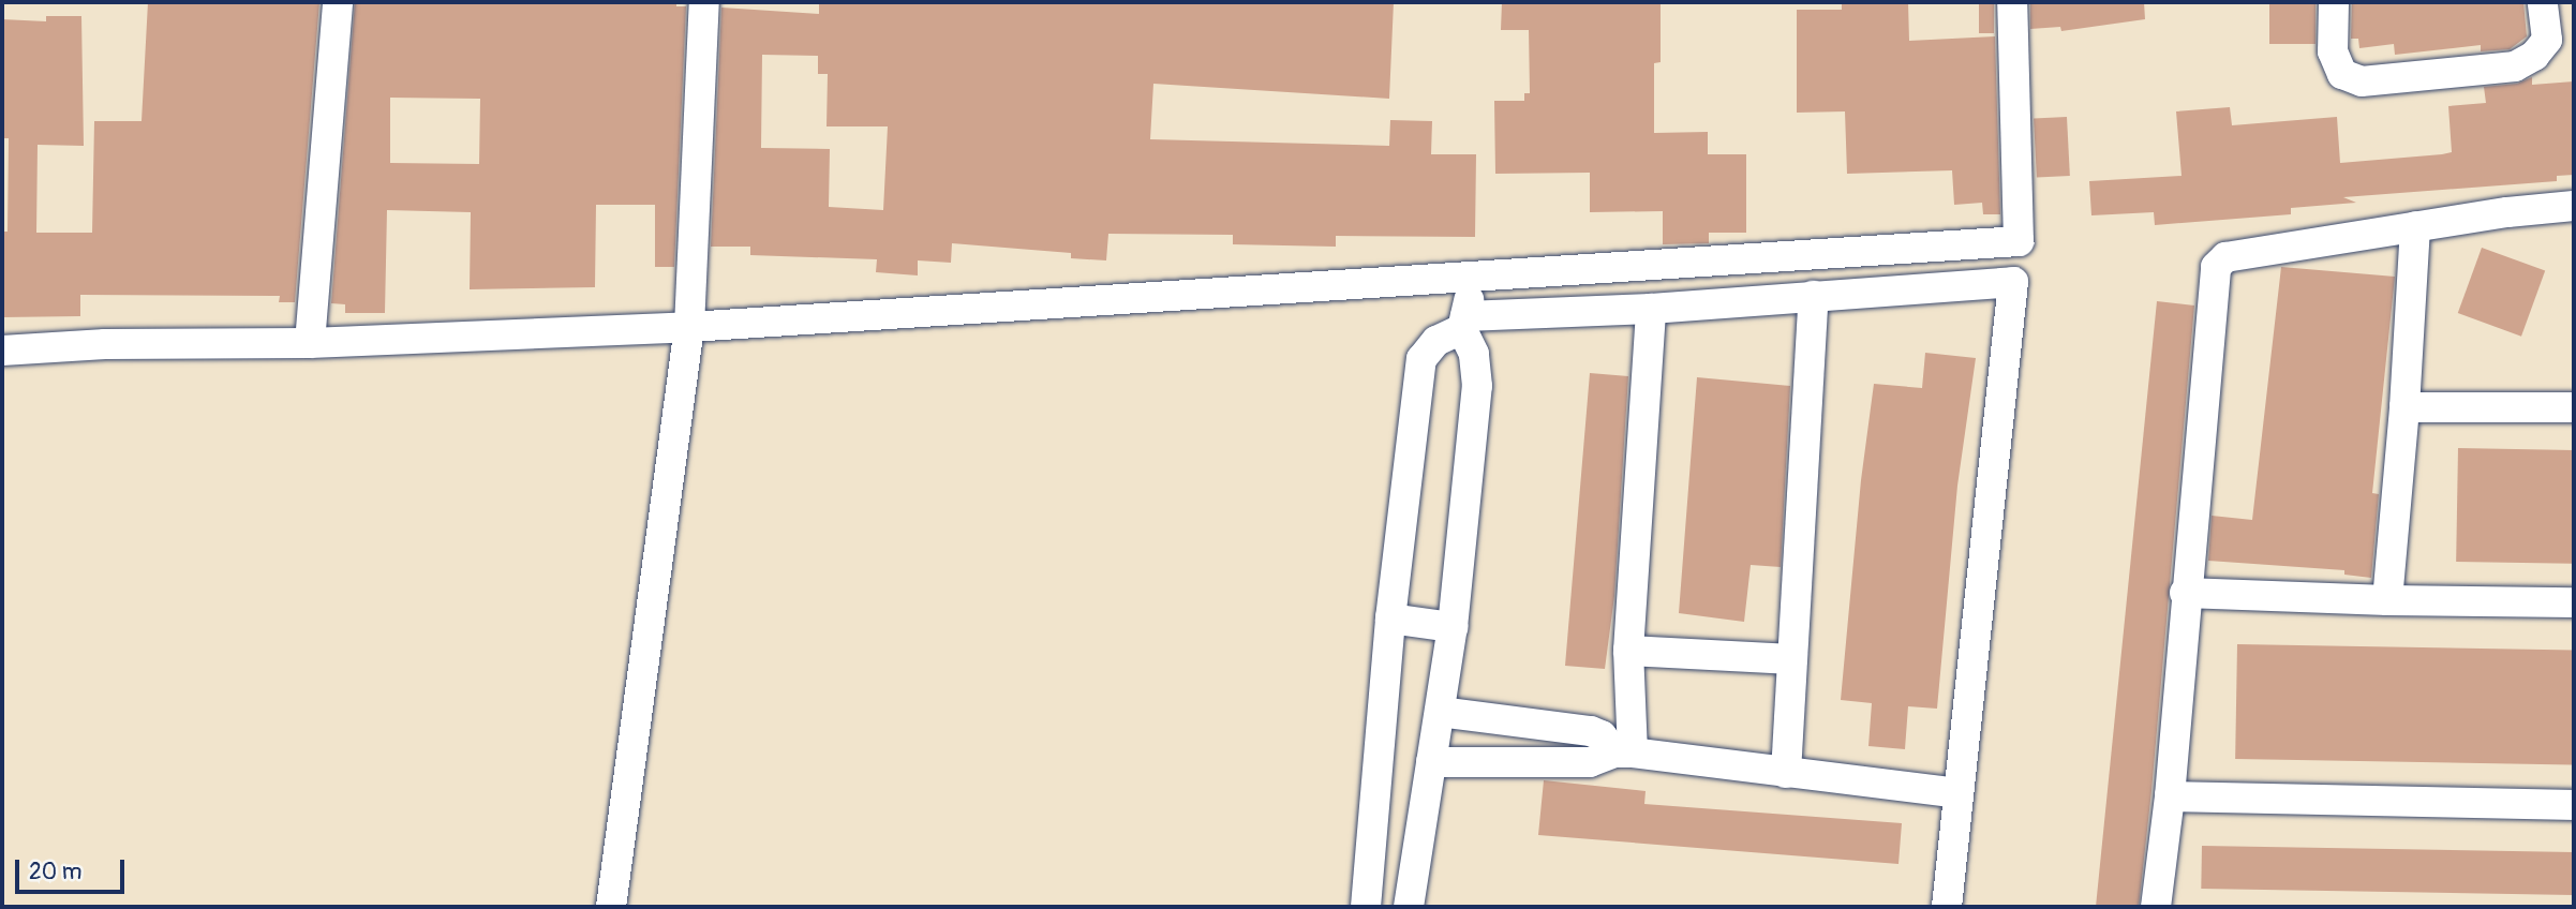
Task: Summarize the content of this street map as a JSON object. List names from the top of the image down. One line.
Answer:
{"scale_bar":"20 m"}
